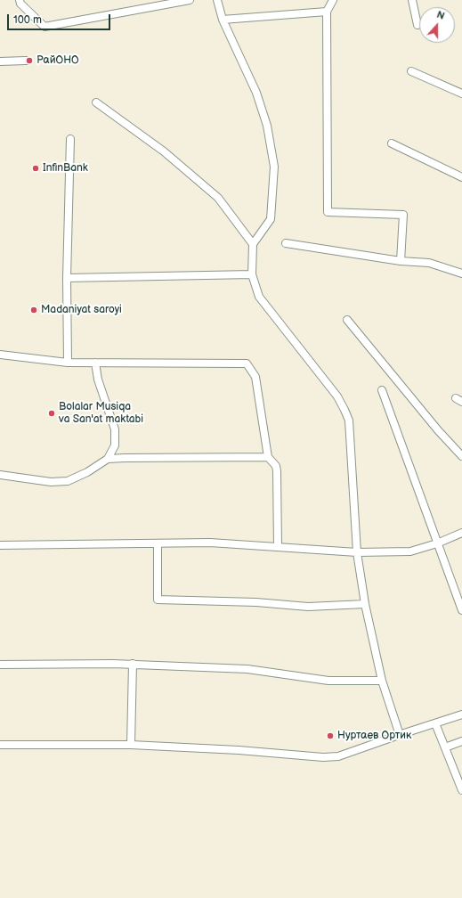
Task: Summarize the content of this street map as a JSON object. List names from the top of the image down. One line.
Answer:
{"places":["РайОНО","InfinBank","Madaniyat saroyi","Bolalar Musiqa va San'at maktabi","Нуртаев Ортик"],"scale_bar":"100 m","north":"top"}
